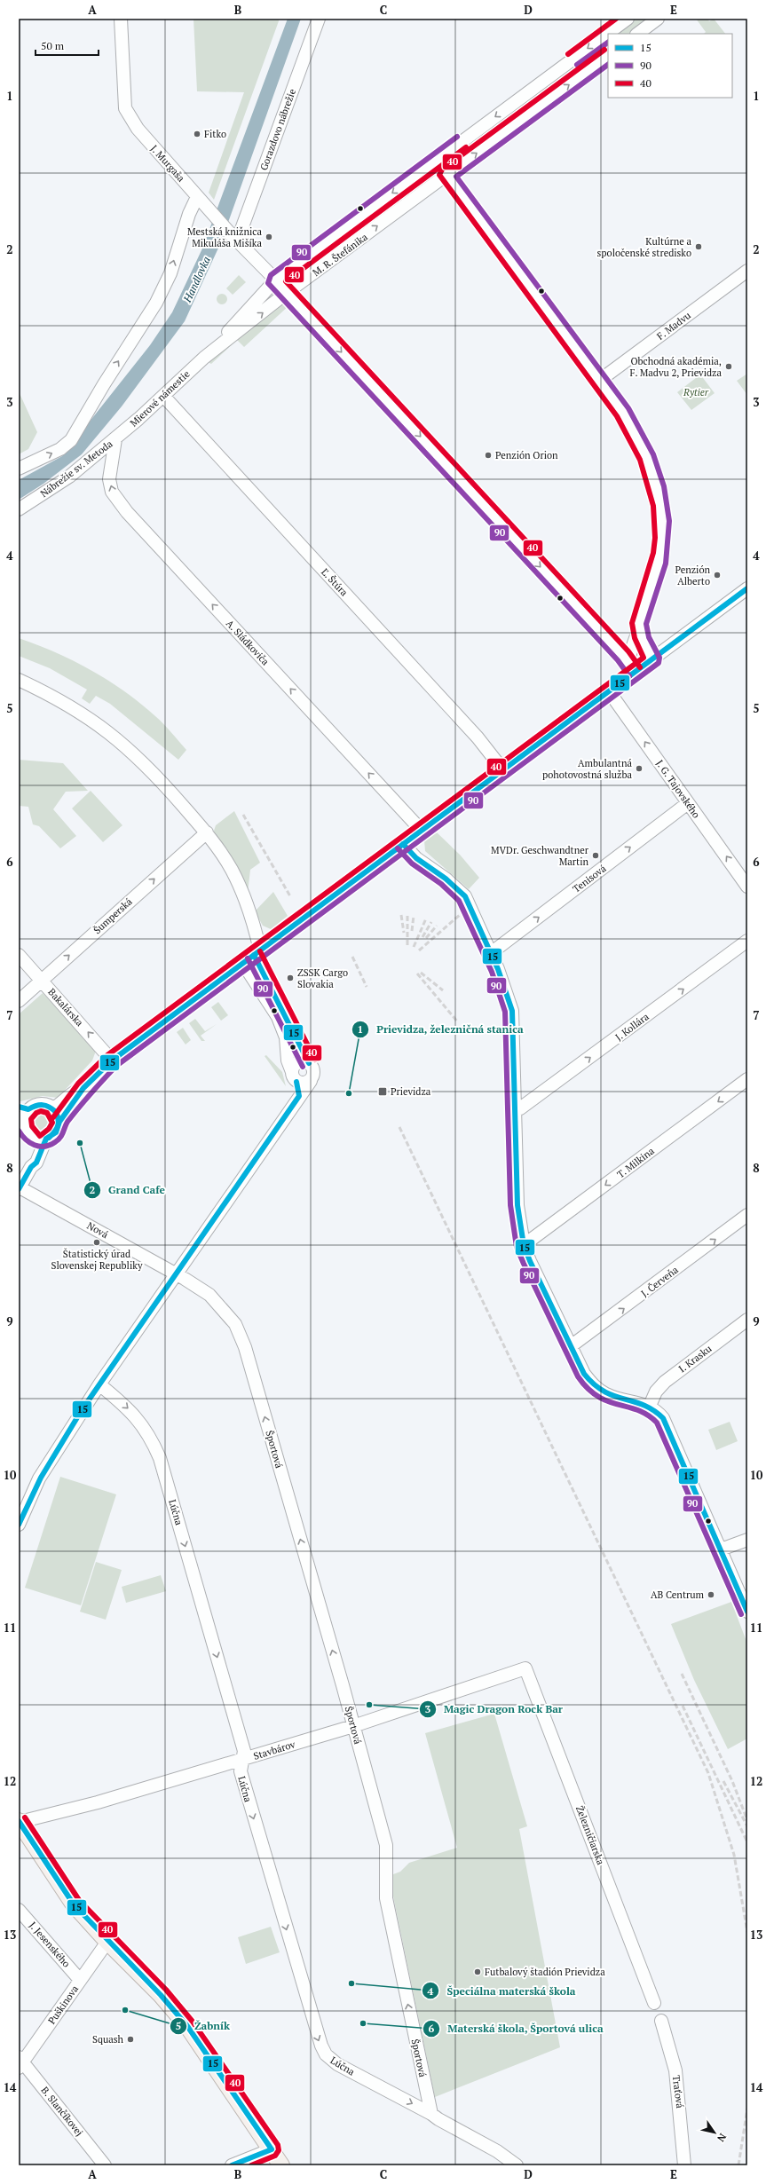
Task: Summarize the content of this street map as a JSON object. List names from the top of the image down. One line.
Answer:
{"streets":{"street":["Gorazdovo nábrežie","J. Murgaša","M. R. Štefánika","F. Madvu","Mierové námestie","Nábrežie sv. Metoda","Ľ. Štúra","A. Sládkoviča","J. G. Tajovského","Tenisová","Šumperská","Bakalárska","J. Kollára","T. Milkina","Nová","J. Červeňa","I. Krasku","Športová","Lúčna","Stavbárov","Železničiarska","J. Jesenského","Puškinova","Traťová","B. Slančíkovej"]},"crossings":[["Gorazdovo nábrežie","J. Murgaša"],["J. Murgaša","M. R. Štefánika"],["J. Murgaša","Mierové námestie"],["M. R. Štefánika","Mierové námestie"],["Mierové námestie","Nábrežie sv. Metoda"],["Mierové námestie","Ľ. Štúra"],["Mierové námestie","A. Sládkoviča"],["Nábrežie sv. Metoda","A. Sládkoviča"],["J. G. Tajovského","Tenisová"],["Šumperská","Bakalárska"],["Nová","Športová"],["Športová","Lúčna"],["Športová","Stavbárov"],["Lúčna","Stavbárov"],["Stavbárov","Železničiarska"],["J. Jesenského","Puškinova"],["Puškinova","B. Slančíkovej"]],"one_way":["A. Sládkoviča","J. G. Tajovského","Tenisová","Šumperská","Bakalárska","J. Kollára","T. Milkina","J. Červeňa","Športová","Lúčna"],"water":["Handlovka"],"parks":["Rytier"],"places":{"other":["Fitko","Mestská knižnica Mikuláša Mišíka","Kultúrne a spoločenské stredisko","Obchodná akadémia, F. Madvu 2, Prievidza","Penzión Orion","Penzión Alberto","Ambulantná pohotovostná služba","MVDr. Geschwandtner Martin","ZSSK Cargo Slovakia","Prievidza, železničná stanica","Grand Cafe","Štatistický úrad Slovenskej Republiky","AB Centrum","Magic Dragon Rock Bar","Futbalový štadión Prievidza","Špeciálna materská škola","Žabník","Materská škola, Športová ulica","Squash"],"transit":["Prievidza"]},"lines":["transit line 40","transit line 90","transit line 15"],"legend":["15","90","40"],"scale_bar":"50 m","north":"bottom right","grid":{"columns":["A","B","C","D","E"],"rows":["1","2","3","4","5","6","7","8","9","10","11","12","13","14"]}}
